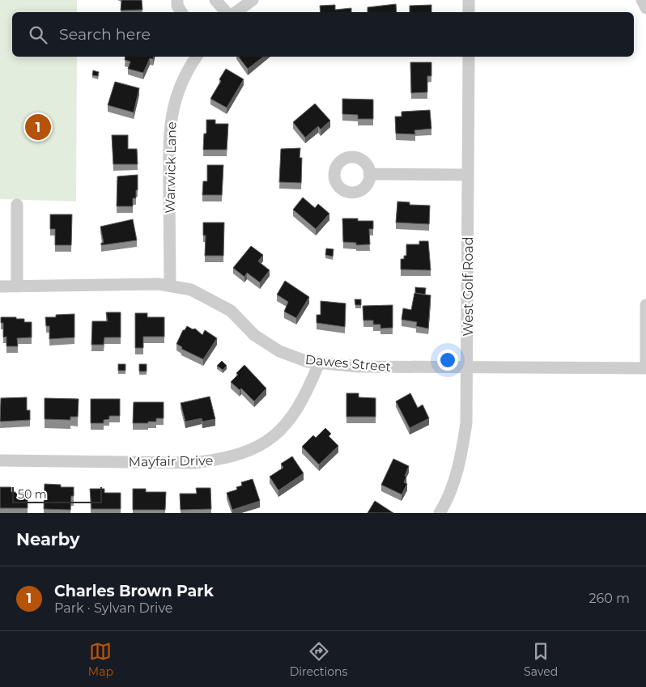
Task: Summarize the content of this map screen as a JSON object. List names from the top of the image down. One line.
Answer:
{"streets":{"street":["Warwick Lane","West Golf Road","Dawes Street","Mayfair Drive"]},"crossings":[["Warwick Lane","Dawes Street"],["West Golf Road","Dawes Street"],["Dawes Street","Mayfair Drive"]],"scale_bar":"50 m","page":{"search":"Search here","pins":"1","scale":"50 m","heading":"Nearby","list":[{"mark":"1","name":"Charles Brown Park","note":"Park · Sylvan Drive","value":"260 m"}],"nav":["Map","Directions","Saved"]}}
